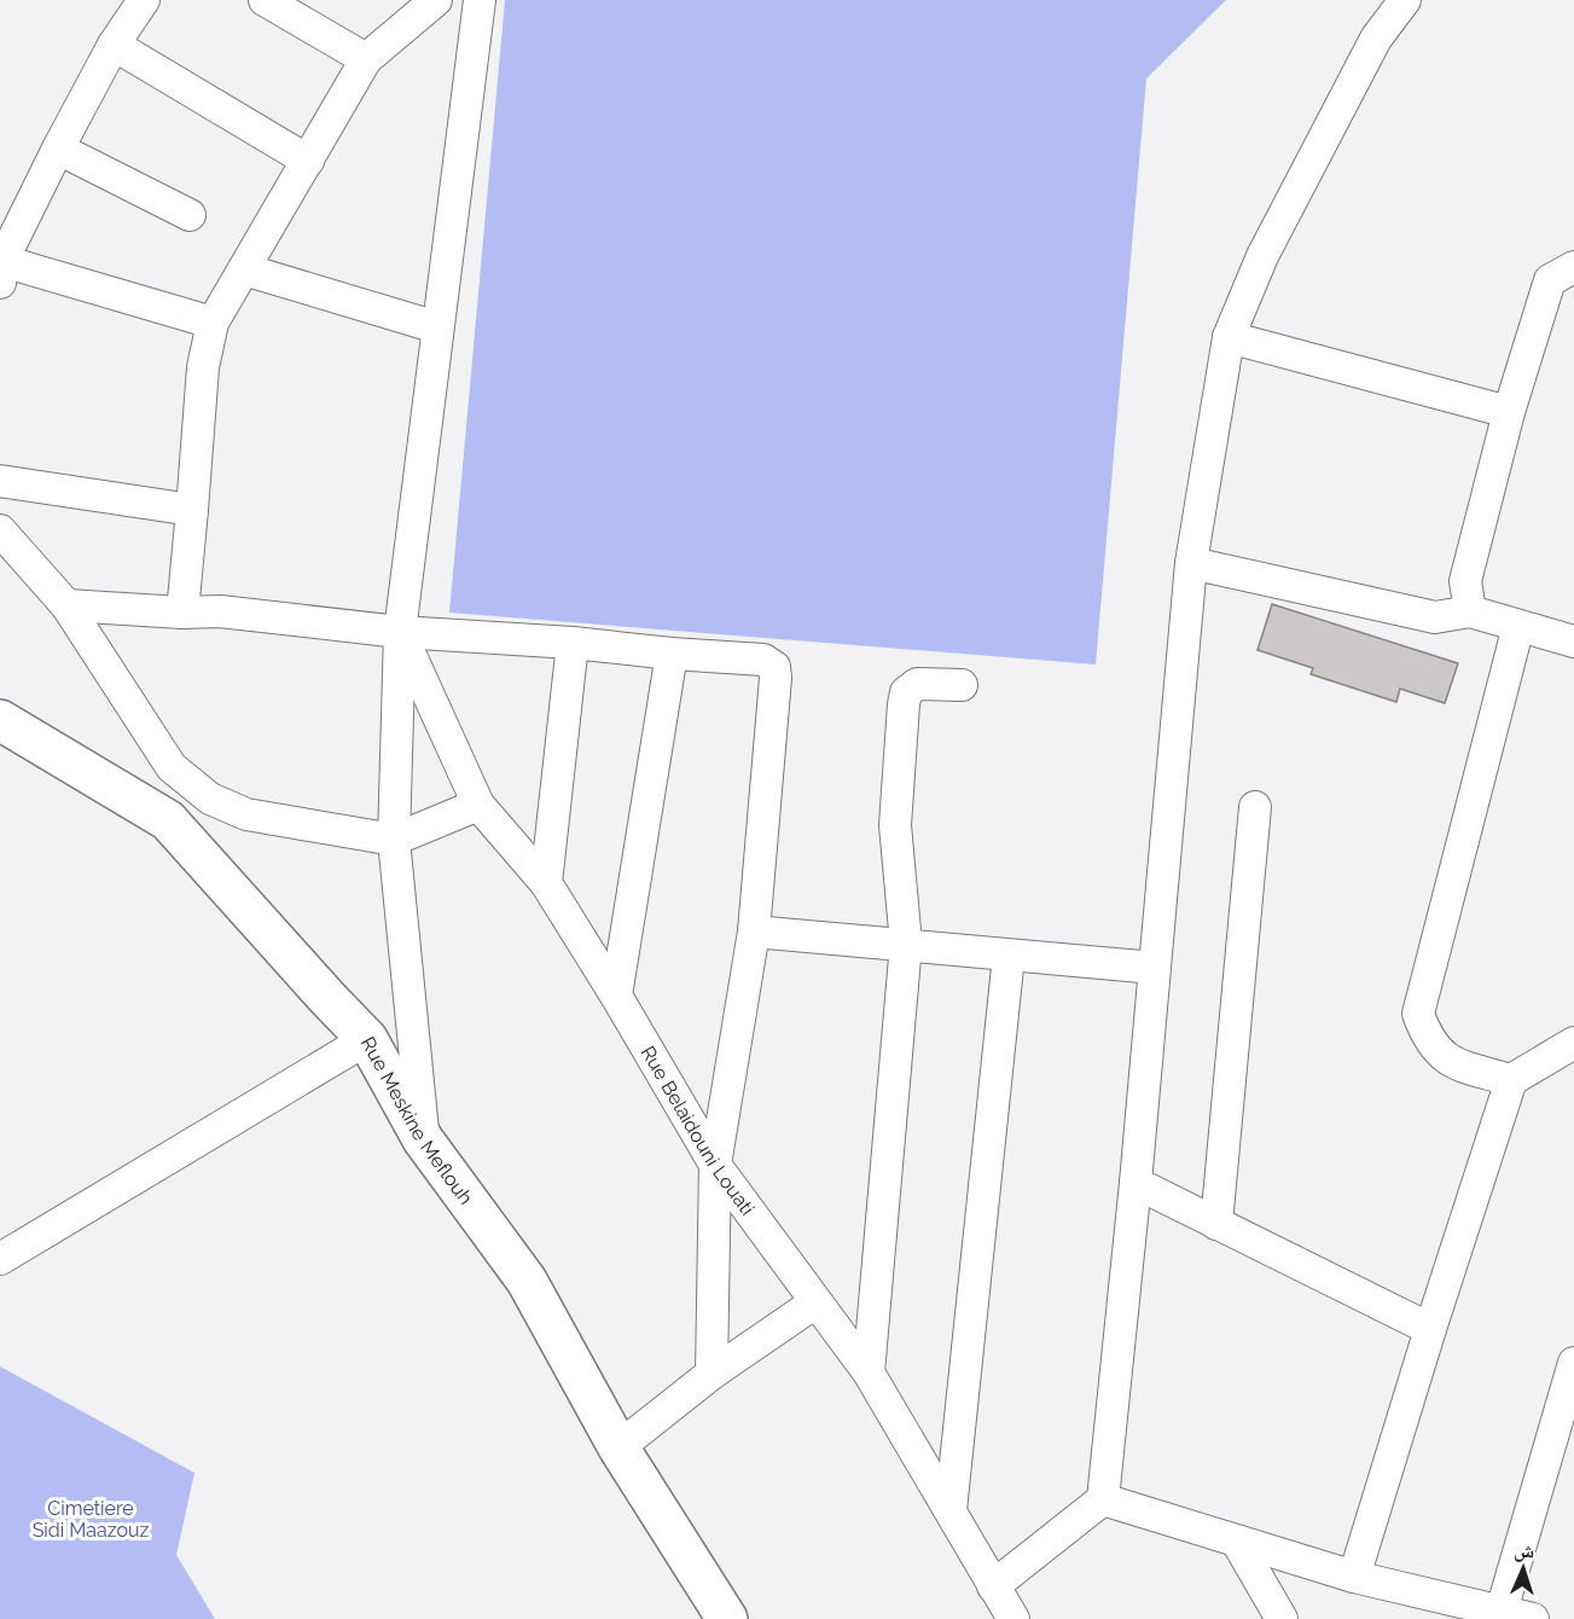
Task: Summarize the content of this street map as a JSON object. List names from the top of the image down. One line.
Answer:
{"streets":{"main road":["Rue Meskine Meflouh"],"street":["Rue Belaidouni Louati"]},"parks":["Cimetiere Sidi Maazouz"],"north":"top"}
